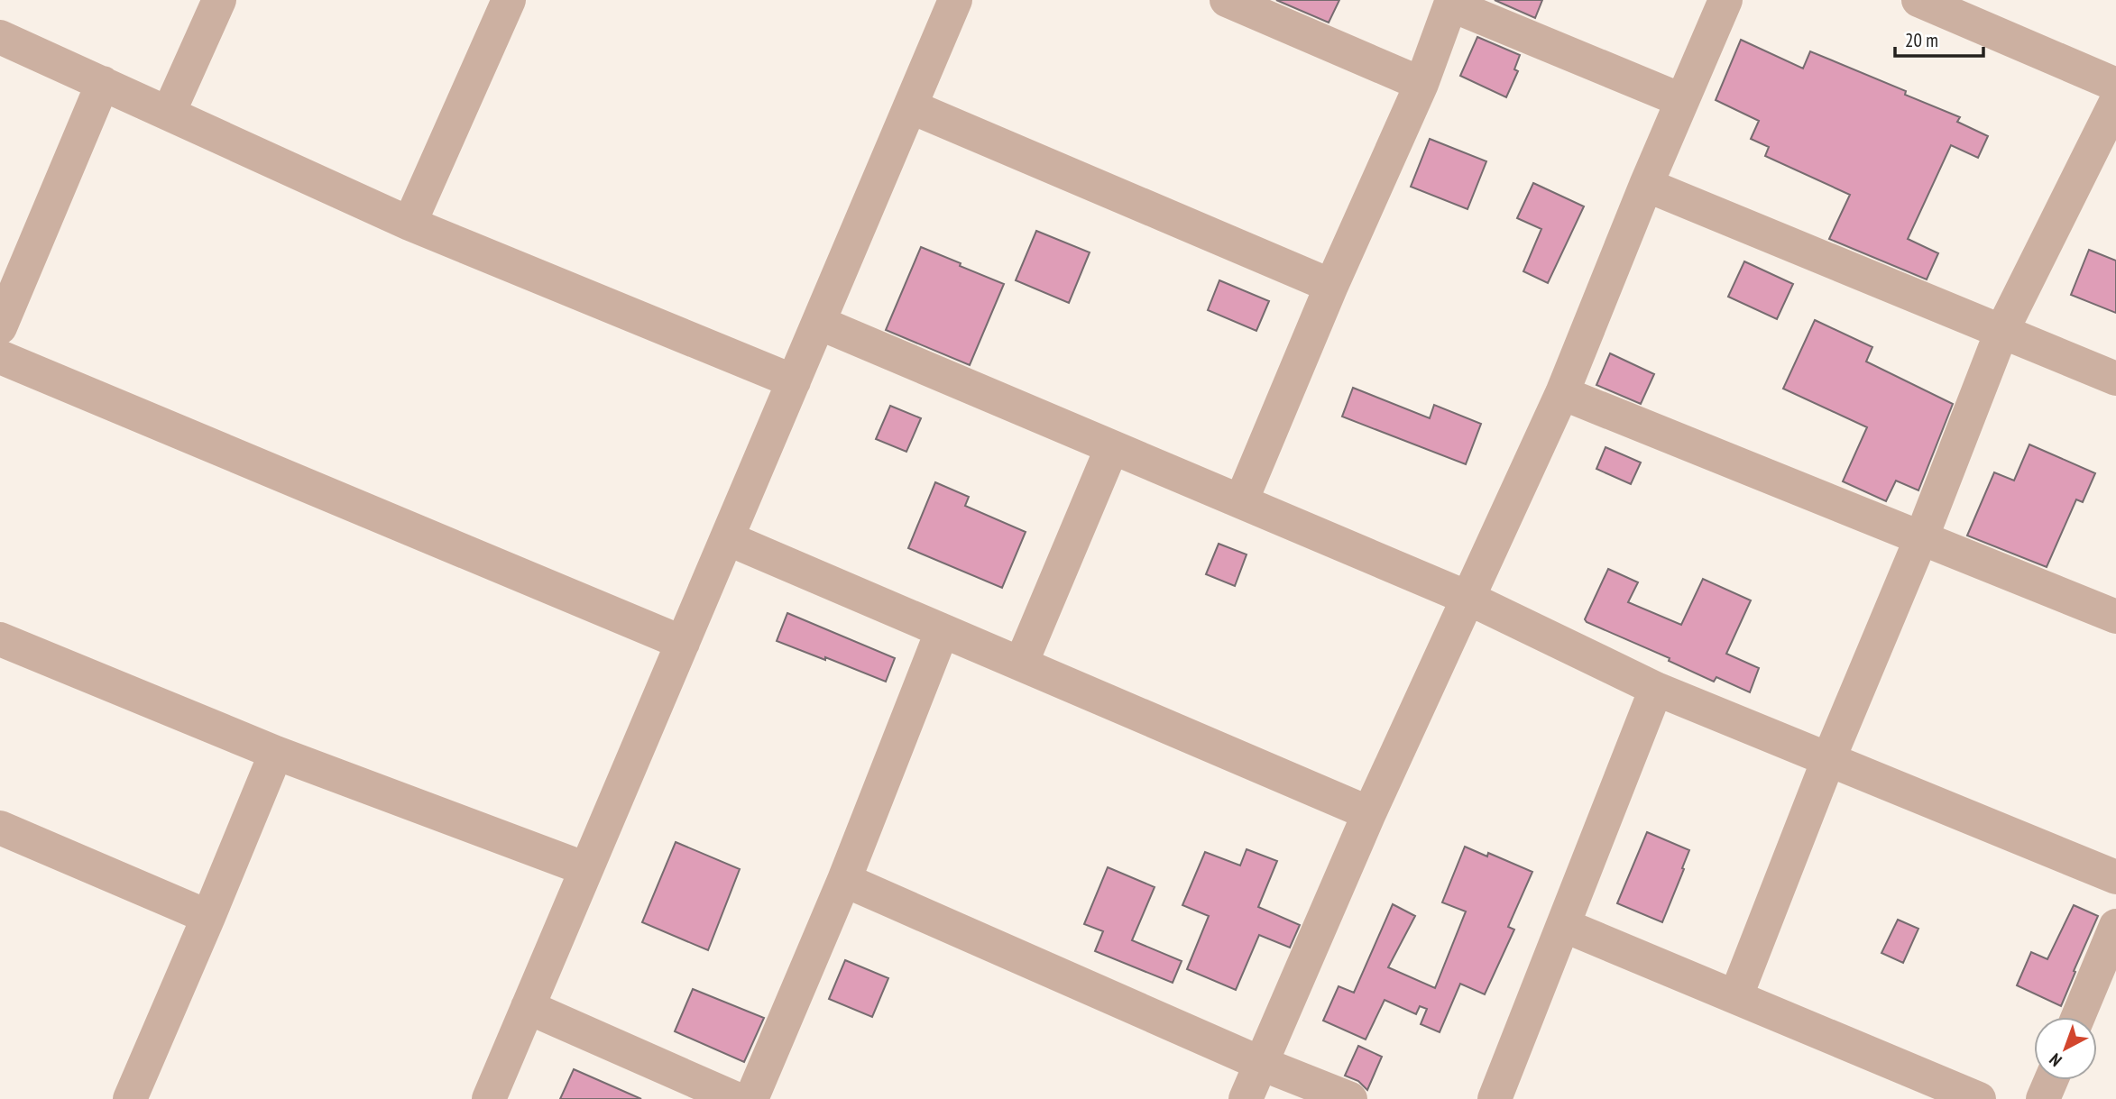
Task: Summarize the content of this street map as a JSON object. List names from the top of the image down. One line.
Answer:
{"scale_bar":"20 m","north":"bottom left"}
